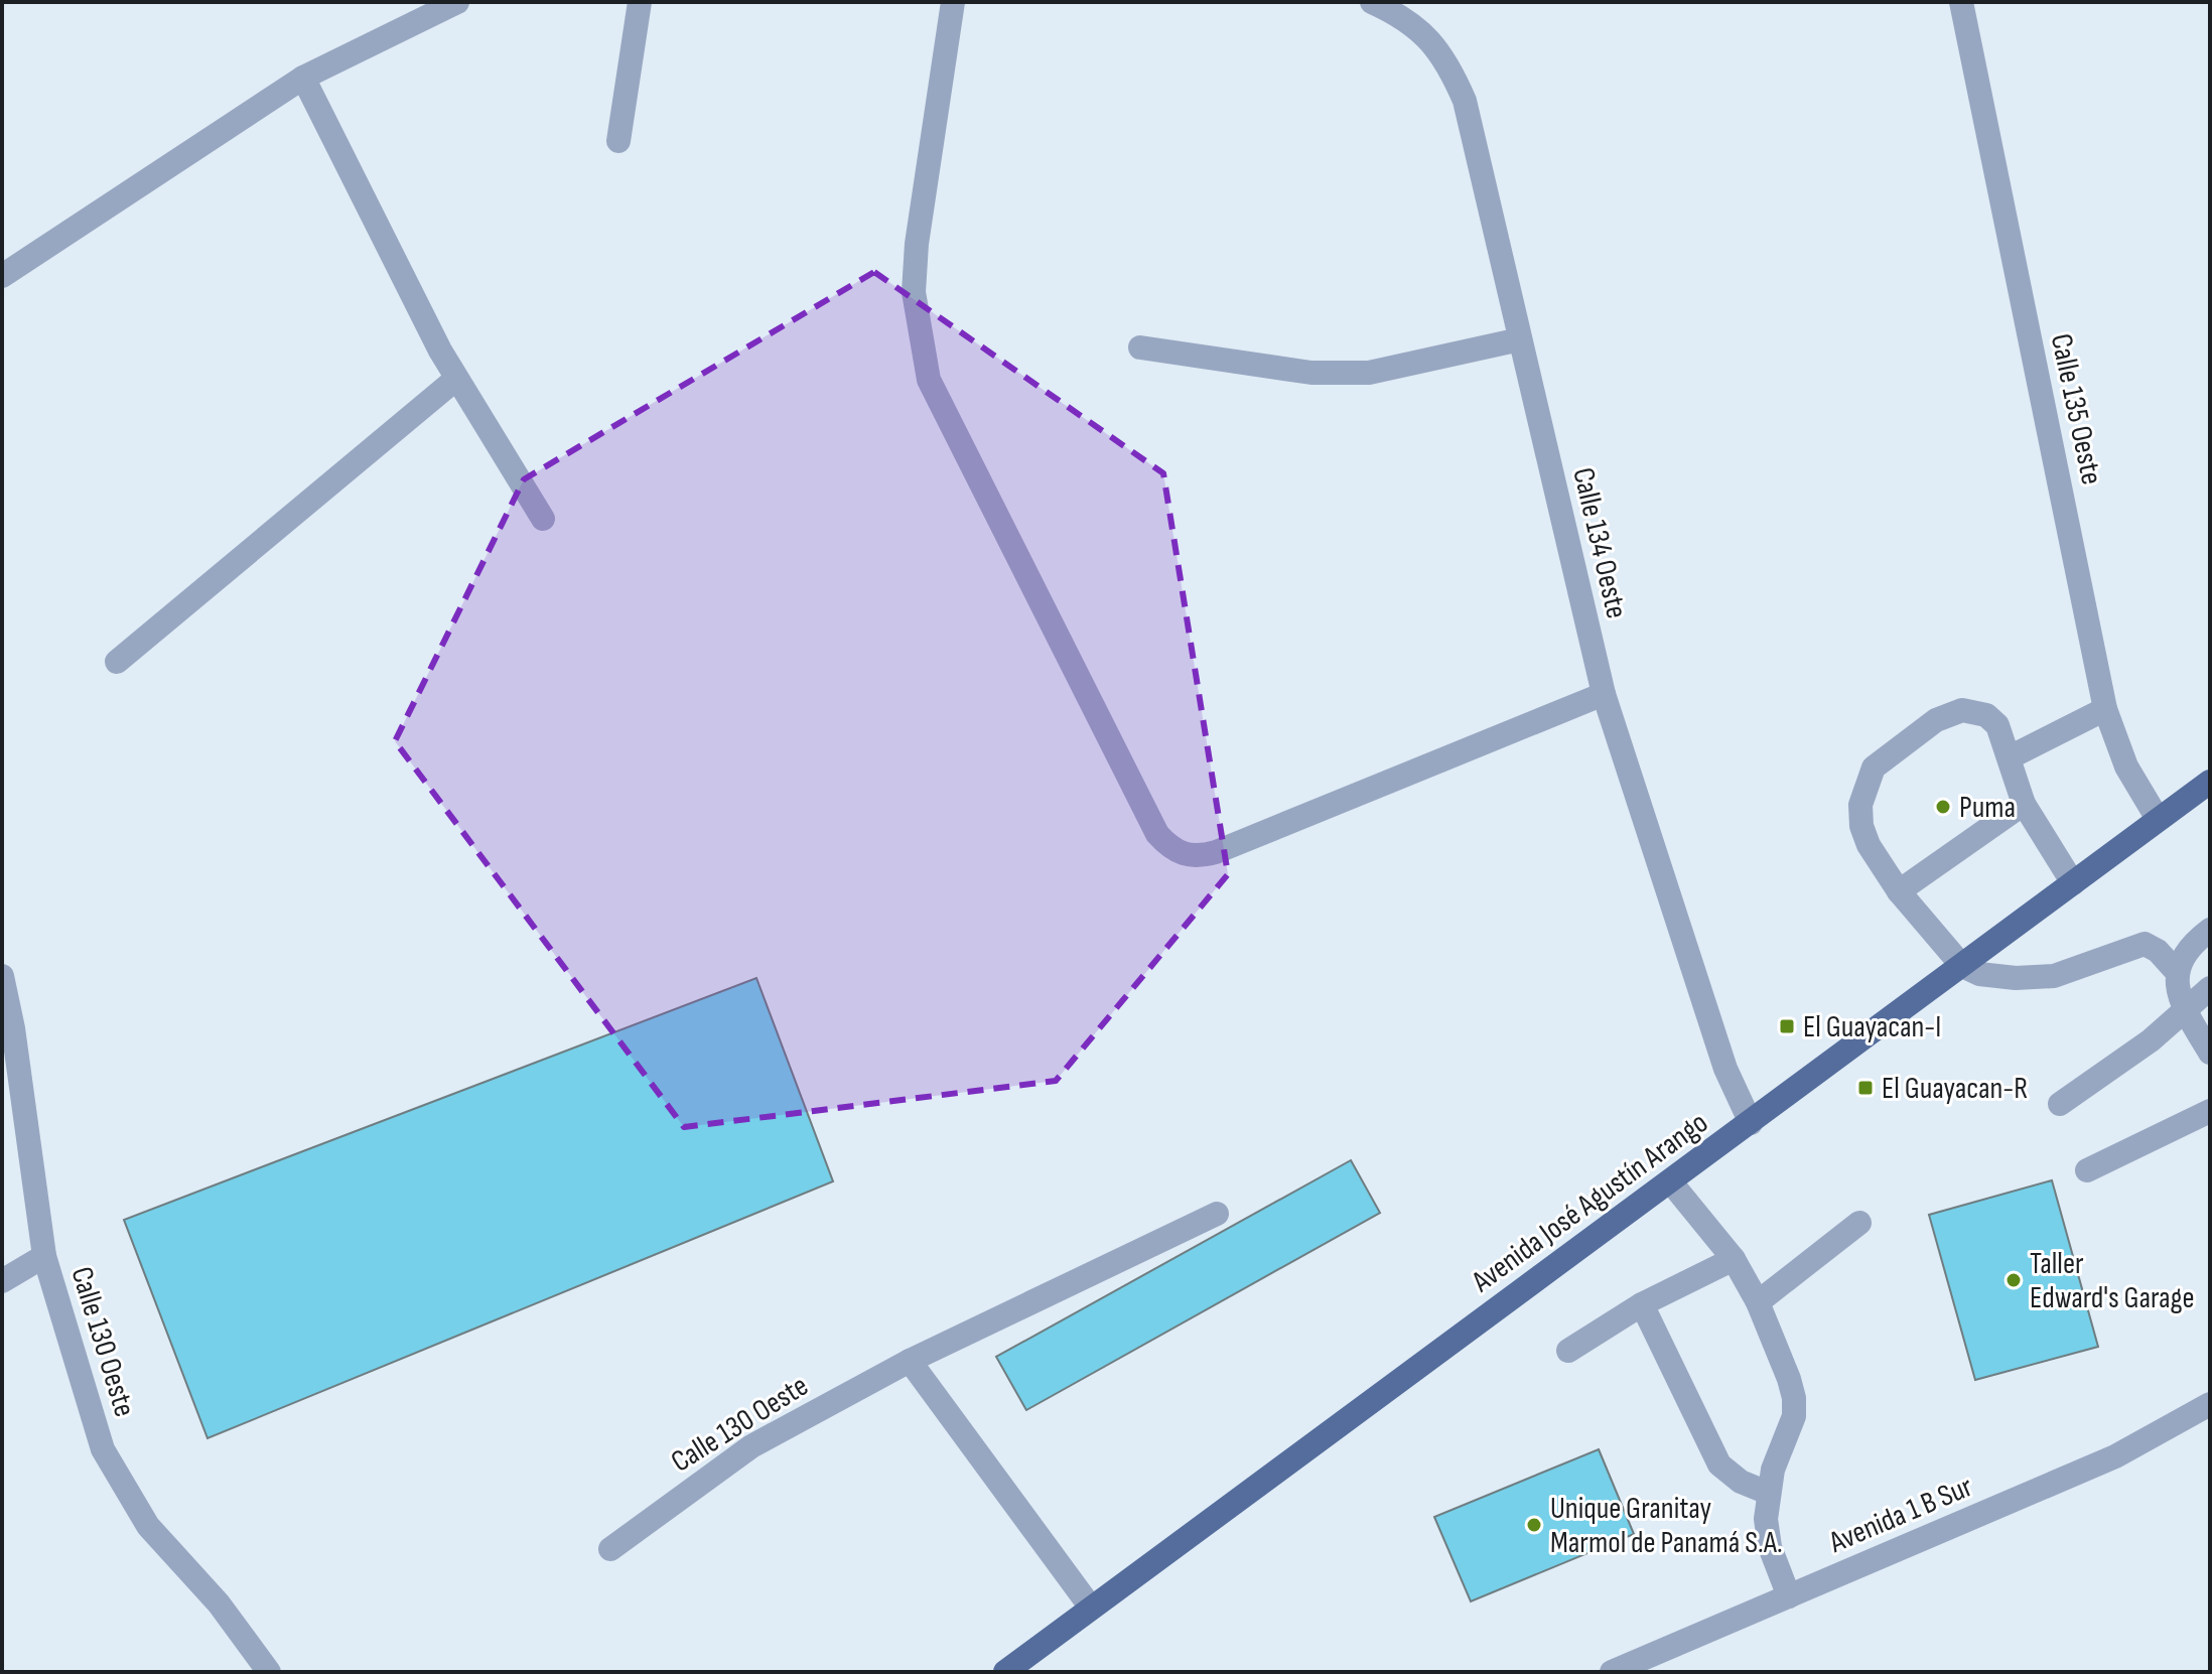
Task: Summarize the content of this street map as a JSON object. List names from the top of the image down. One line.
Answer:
{"streets":{"main road":["Avenida José Agustín Arango"],"street":["Calle 135 Oeste","Calle 134 Oeste","Calle 130 Oeste","Avenida 1 B Sur"]},"crossings":[["Calle 135 Oeste","Avenida José Agustín Arango"],["Calle 134 Oeste","Avenida José Agustín Arango"]],"places":{"other":["Puma","Taller Edward's Garage","Unique Granitay Marmol de Panamá S.A."],"transit":["El Guayacan-I","El Guayacan-R"]}}
